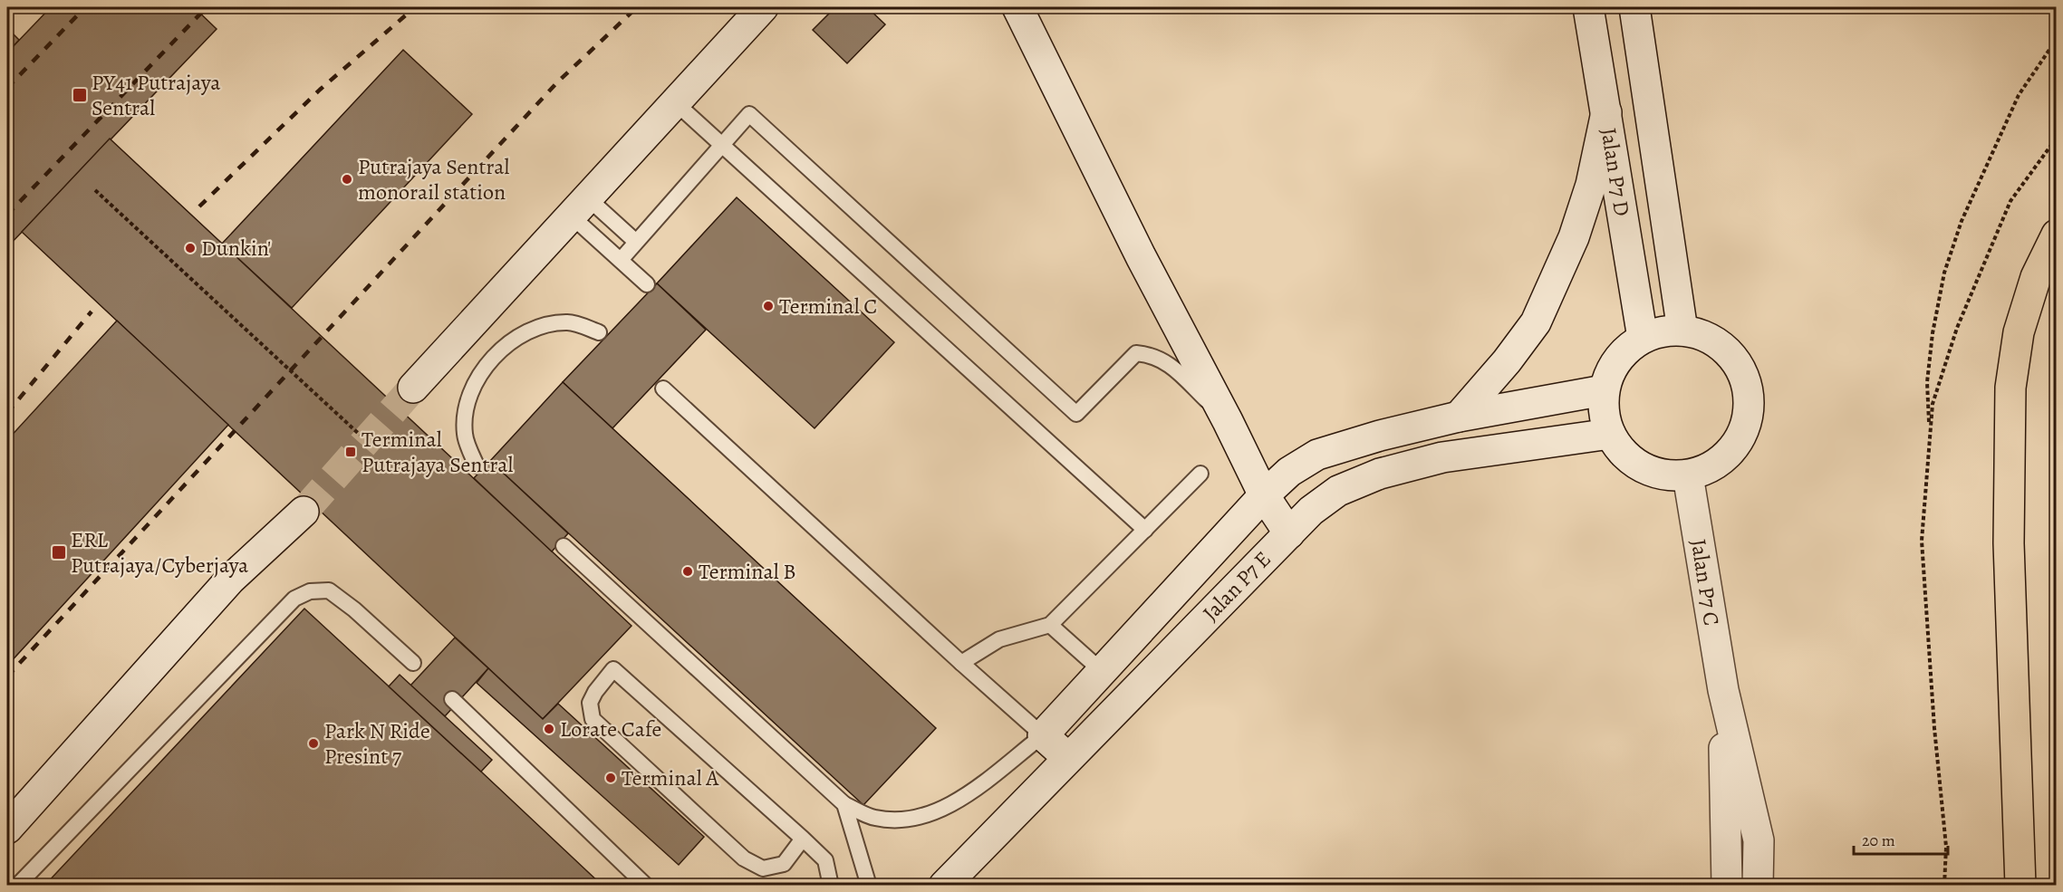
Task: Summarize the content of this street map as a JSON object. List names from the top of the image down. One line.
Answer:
{"streets":{"street":["Jalan P7 D","Jalan P7 C","Jalan P7 E"]},"crossings":[["Jalan P7 D","Jalan P7 C"],["Jalan P7 D","Jalan P7 E"],["Jalan P7 C","Jalan P7 E"]],"places":{"transit":["PY41 Putrajaya Sentral","Terminal Putrajaya Sentral","ERL Putrajaya/Cyberjaya"],"other":["Putrajaya Sentral monorail station","Dunkin'","Terminal C","Terminal B","Lorate Cafe","Park N Ride Presint 7","Terminal A"]},"scale_bar":"20 m"}
